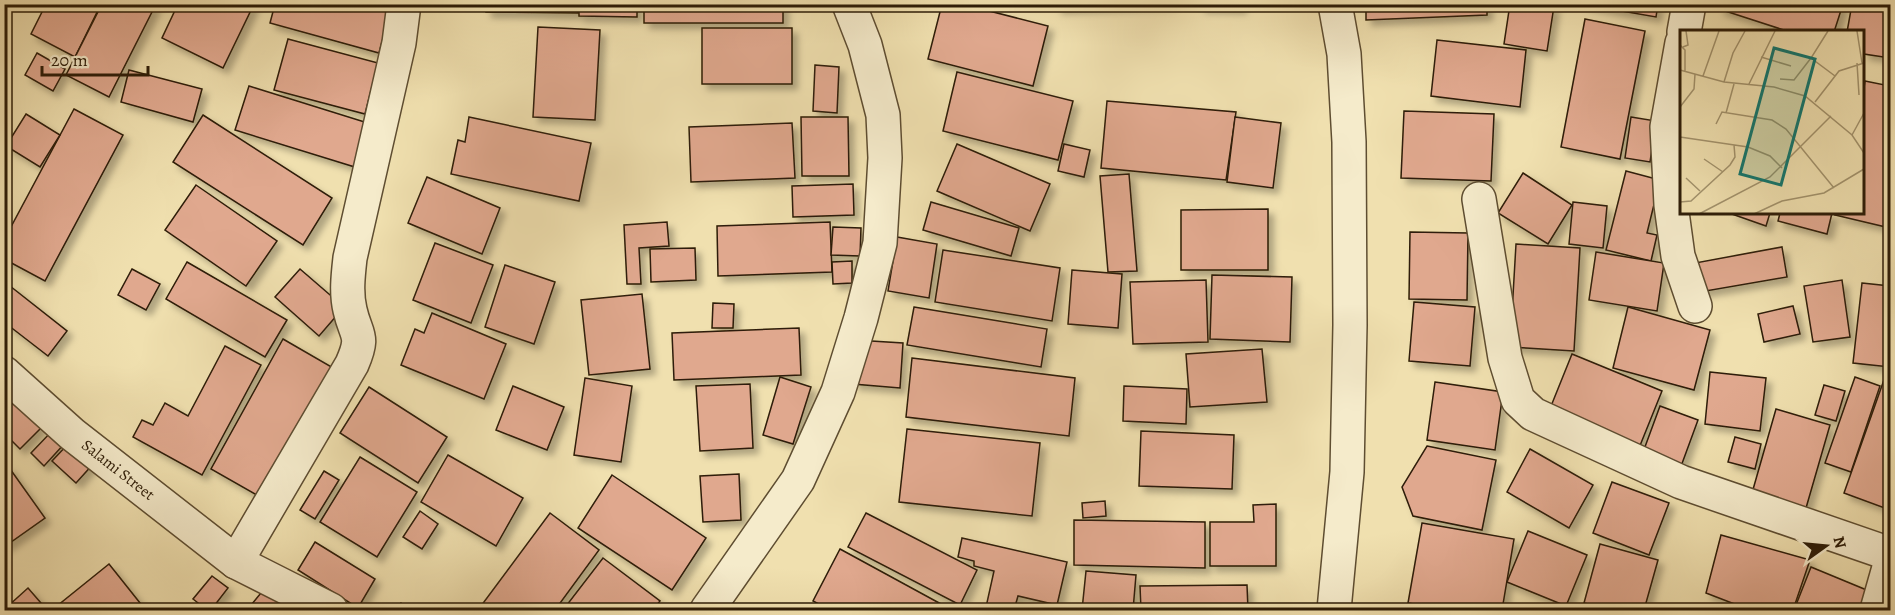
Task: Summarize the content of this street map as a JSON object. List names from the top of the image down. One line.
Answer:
{"streets":{"street":["Salami Street"]},"scale_bar":"20 m","north":"right"}
